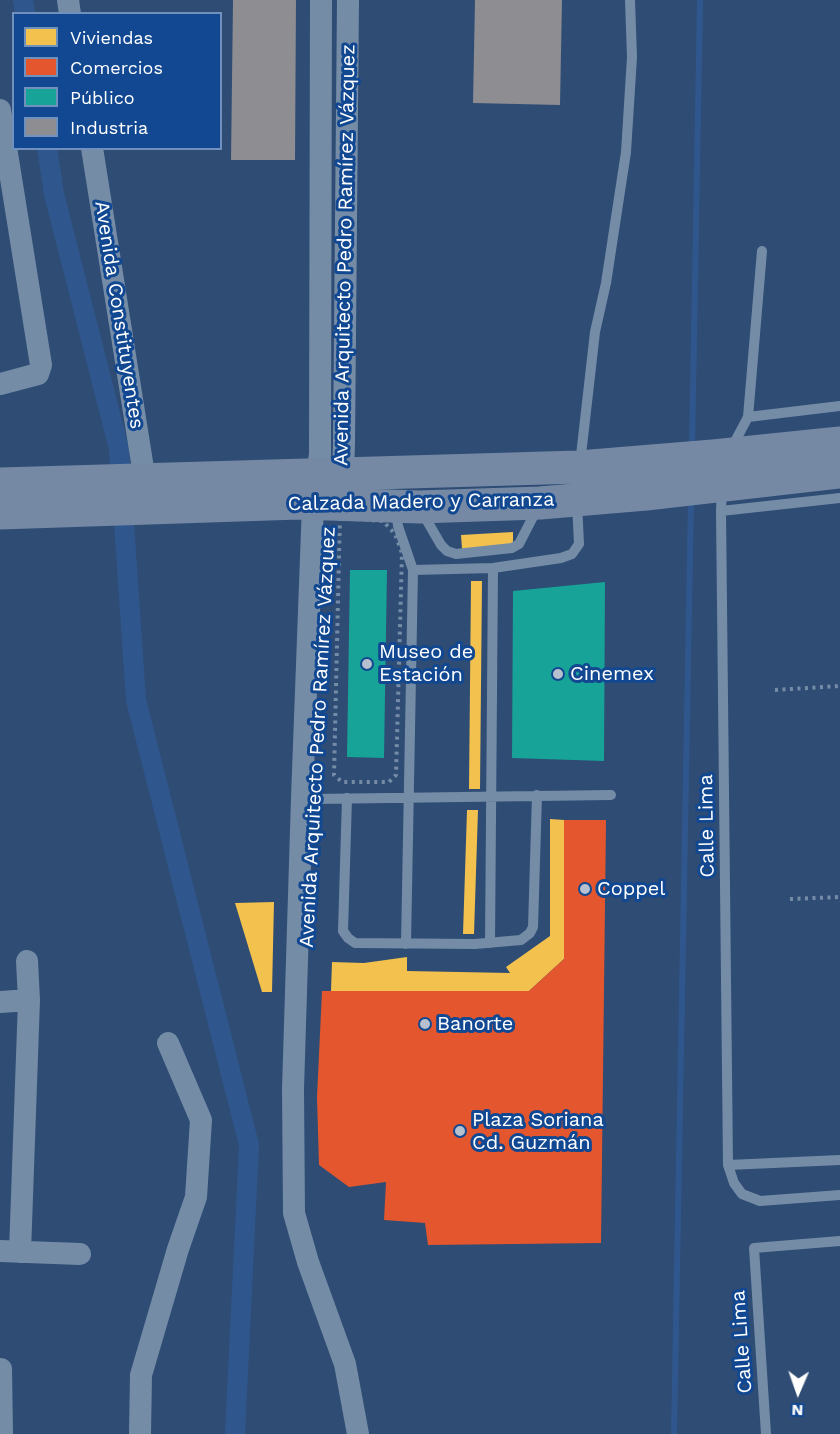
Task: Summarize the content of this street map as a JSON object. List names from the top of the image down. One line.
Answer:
{"streets":{"main road":["Calzada Madero y Carranza"],"street":["Avenida Arquitecto Pedro Ramírez Vázquez","Avenida Constituyentes"],"lane":["Calle Lima"]},"crossings":[["Avenida Arquitecto Pedro Ramírez Vázquez","Calzada Madero y Carranza"],["Avenida Constituyentes","Calzada Madero y Carranza"],["Calzada Madero y Carranza","Calle Lima"]],"places":["Museo de Estación","Cinemex","Coppel","Banorte","Plaza Soriana Cd. Guzmán"],"legend":["Viviendas","Comercios","Público","Industria"],"north":"bottom"}
